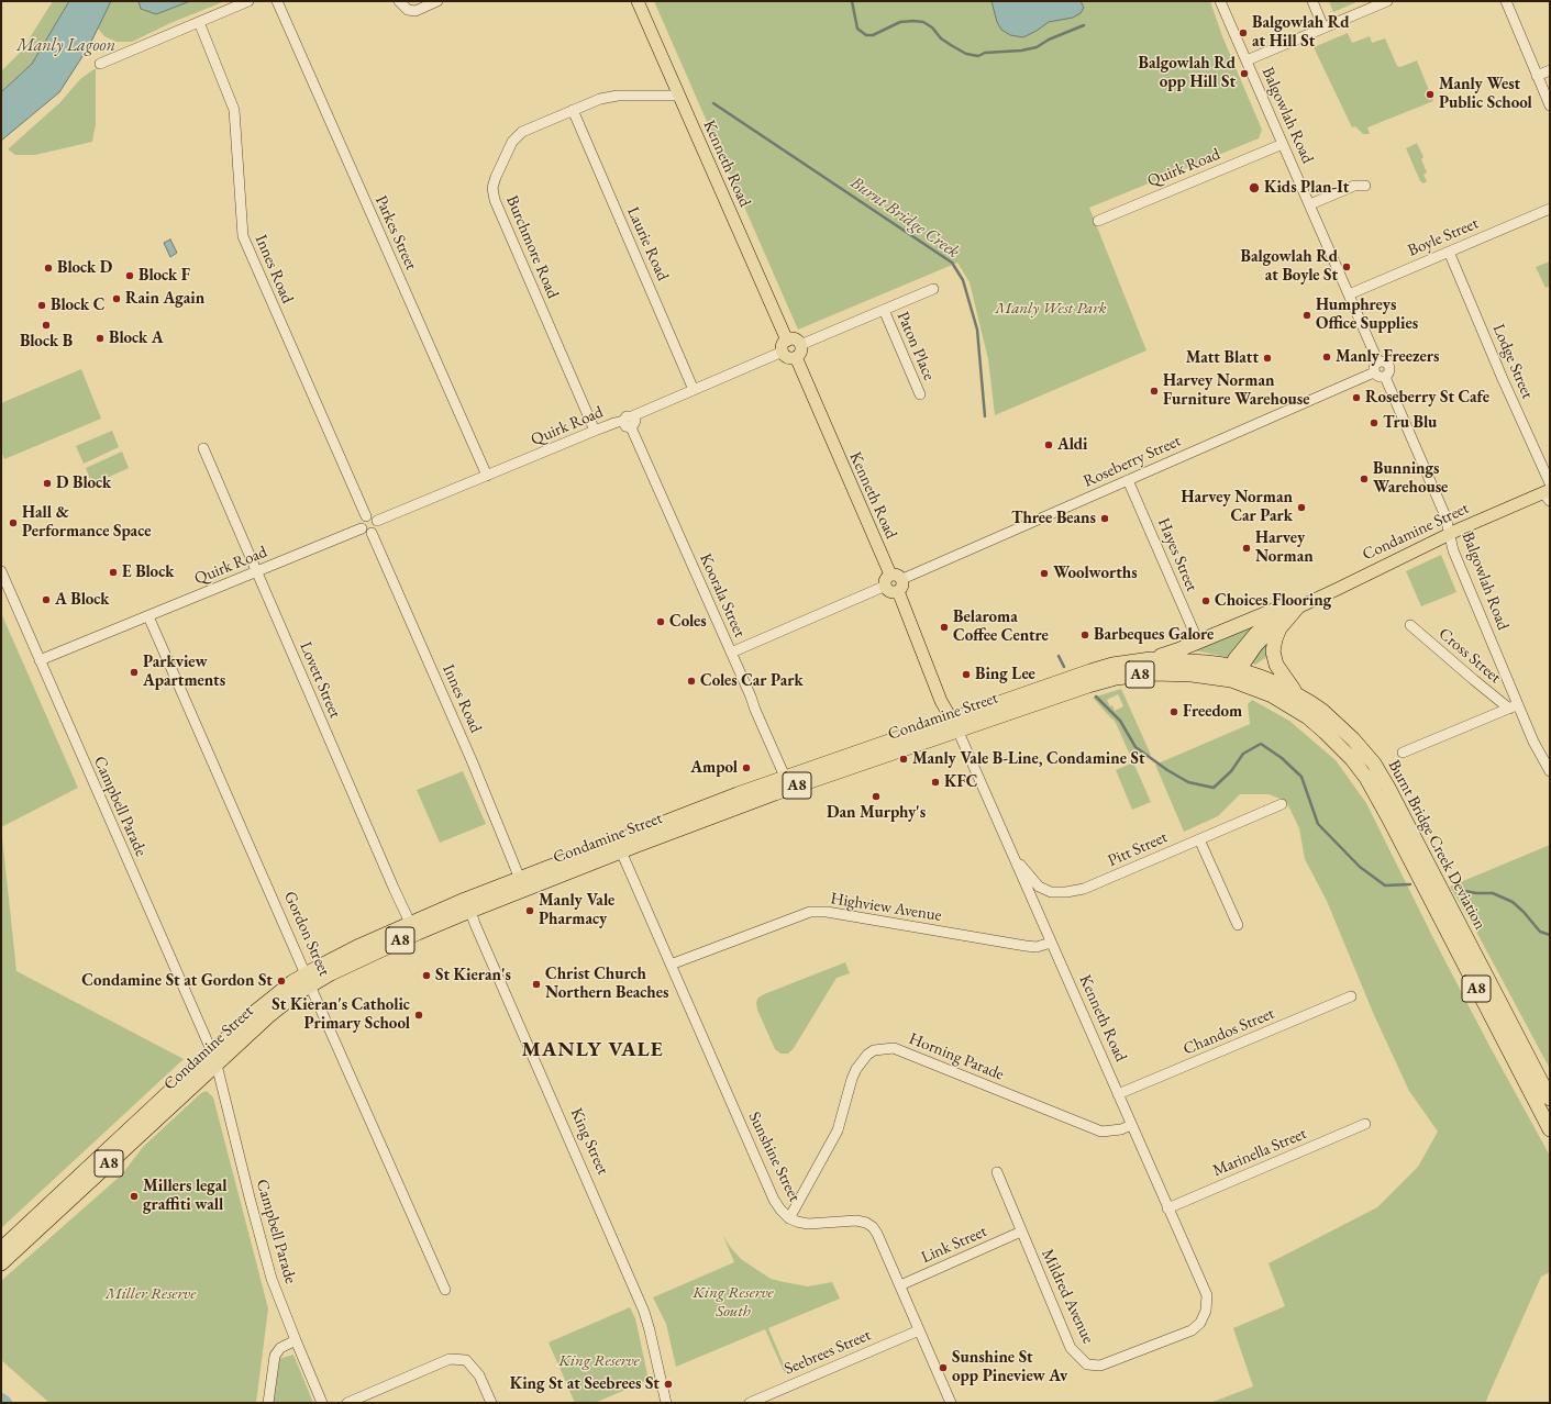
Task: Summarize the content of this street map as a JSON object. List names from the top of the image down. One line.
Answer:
{"streets":{"highway":["Condamine Street","A8","Burnt Bridge Creek Deviation"],"main road":["Kenneth Road"],"street":["Balgowlah Road","Quirk Road","Parkes Street","Boyle Street","Laurie Road","Burchmore Road","Innes Road","Paton Place","Lodge Street","Roseberry Street","Hayes Street","Koorala Street","Cross Street","Lovett Street","Campbell Parade","Pitt Street","Highview Avenue","Gordon Street","Chandos Street","Horning Parade","King Street","Marinella Street","Sunshine Street","Link Street","Mildred Avenue","Seebrees Street"]},"crossings":[["Balgowlah Road","Quirk Road"],["Balgowlah Road","Boyle Street"],["Balgowlah Road","Roseberry Street"],["Balgowlah Road","Condamine Street"],["Balgowlah Road","Cross Street"],["Kenneth Road","Quirk Road"],["Kenneth Road","Burchmore Road"],["Kenneth Road","Roseberry Street"],["Kenneth Road","Condamine Street"],["Kenneth Road","Pitt Street"],["Kenneth Road","Highview Avenue"],["Kenneth Road","Chandos Street"],["Kenneth Road","Horning Parade"],["Kenneth Road","Marinella Street"],["Kenneth Road","Mildred Avenue"],["Quirk Road","Parkes Street"],["Quirk Road","Laurie Road"],["Quirk Road","Burchmore Road"],["Quirk Road","Innes Road"],["Quirk Road","Koorala Street"],["Quirk Road","Lovett Street"],["Quirk Road","Campbell Parade"],["Quirk Road","Gordon Street"],["Boyle Street","Lodge Street"],["Laurie Road","Burchmore Road"],["Innes Road","Condamine Street"],["Lodge Street","Condamine Street"],["Roseberry Street","Hayes Street"],["Condamine Street","Koorala Street"],["Condamine Street","Lovett Street"],["Condamine Street","Campbell Parade"],["Condamine Street","Burnt Bridge Creek Deviation"],["Condamine Street","Gordon Street"],["Condamine Street","King Street"],["Condamine Street","Sunshine Street"],["Highview Avenue","Sunshine Street"],["Horning Parade","Sunshine Street"],["Sunshine Street","Link Street"],["Sunshine Street","Seebrees Street"],["Link Street","Mildred Avenue"]],"districts":["MANLY VALE"],"water":["Manly Lagoon","Burnt Bridge Creek"],"parks":["Manly West Park","King Reserve South","Miller Reserve","King Reserve"],"places":["Balgowlah Rd at Hill St","Balgowlah Rd opp Hill St","Manly West Public School","Kids Plan-It","Balgowlah Rd at Boyle St","Block D","Block F","Rain Again","Block C","Humphreys Office Supplies","Block B","Block A","Manly Freezers","Matt Blatt","Harvey Norman Furniture Warehouse","Roseberry St Cafe","Tru Blu","Aldi","Bunnings Warehouse","D Block","Harvey Norman Car Park","Three Beans","Hall & Performance Space","Harvey Norman","E Block","Woolworths","A Block","Choices Flooring","Coles","Belaroma Coffee Centre","Barbeques Galore","Parkview Apartments","Bing Lee","Coles Car Park","Freedom","Manly Vale B-Line, Condamine St","Ampol","KFC","Dan Murphy's","Manly Vale Pharmacy","St Kieran's","Condamine St at Gordon St","Christ Church Northern Beaches","St Kieran's Catholic Primary School","Millers legal graffiti wall","Sunshine St opp Pineview Av","King St at Seebrees St"]}
